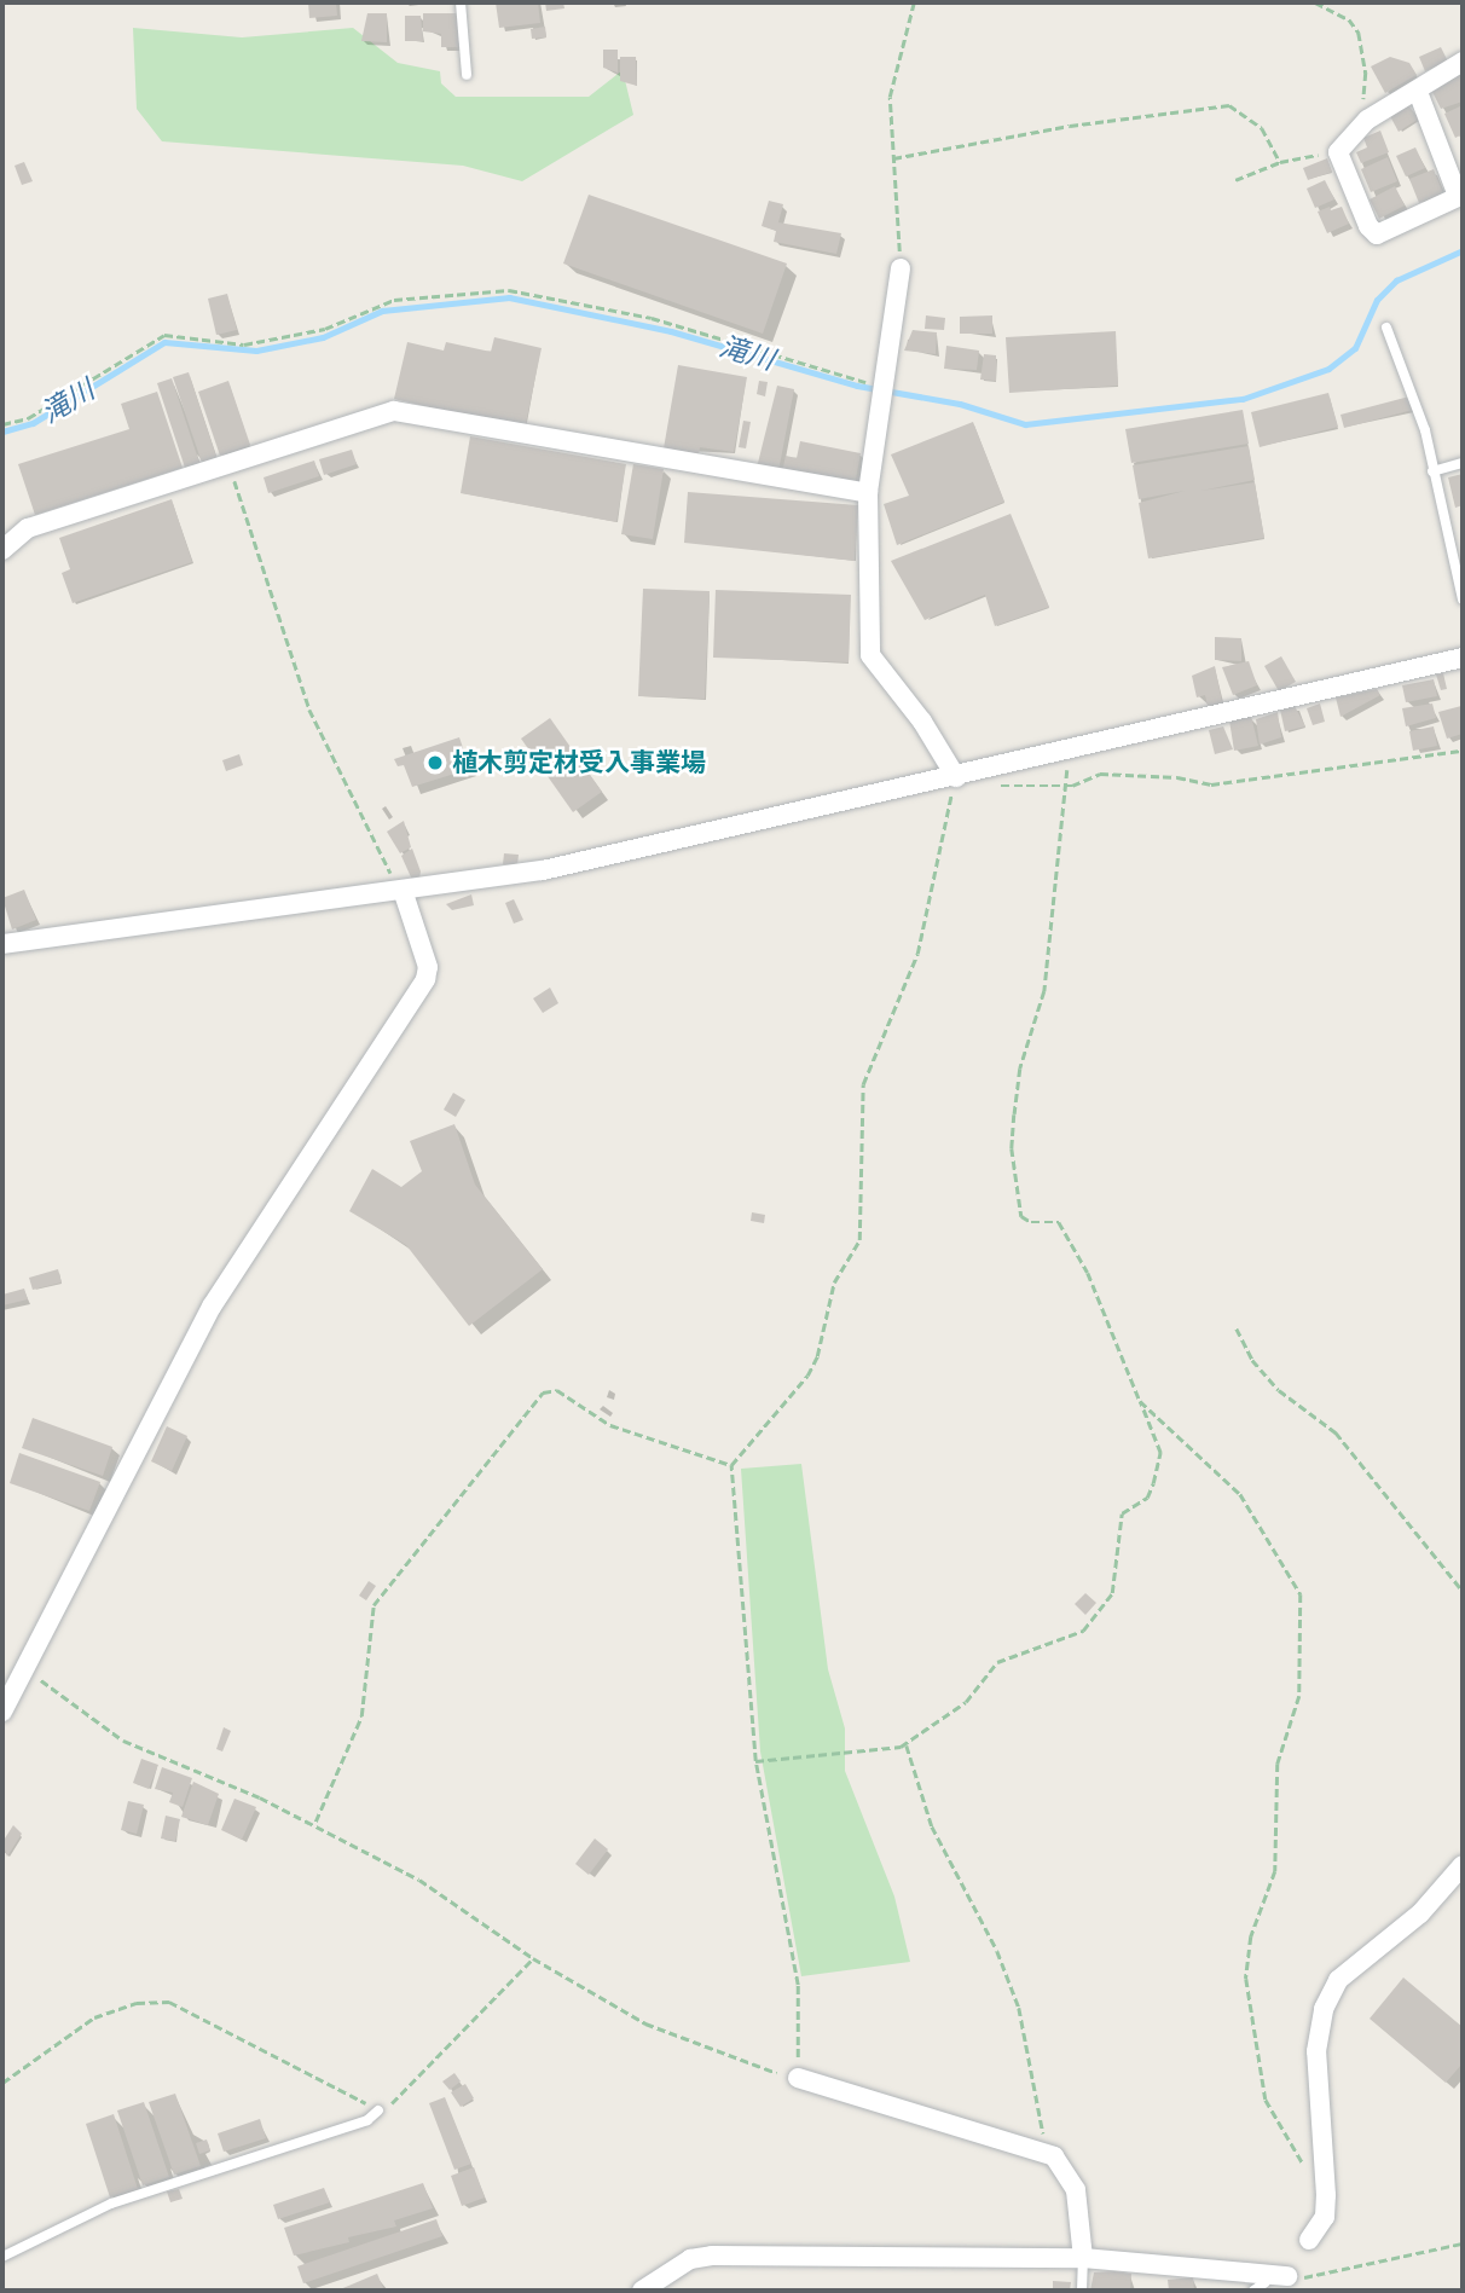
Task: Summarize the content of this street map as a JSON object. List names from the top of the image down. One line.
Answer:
{"water":["滝川"],"places":["植木剪定材受入事業場"]}
